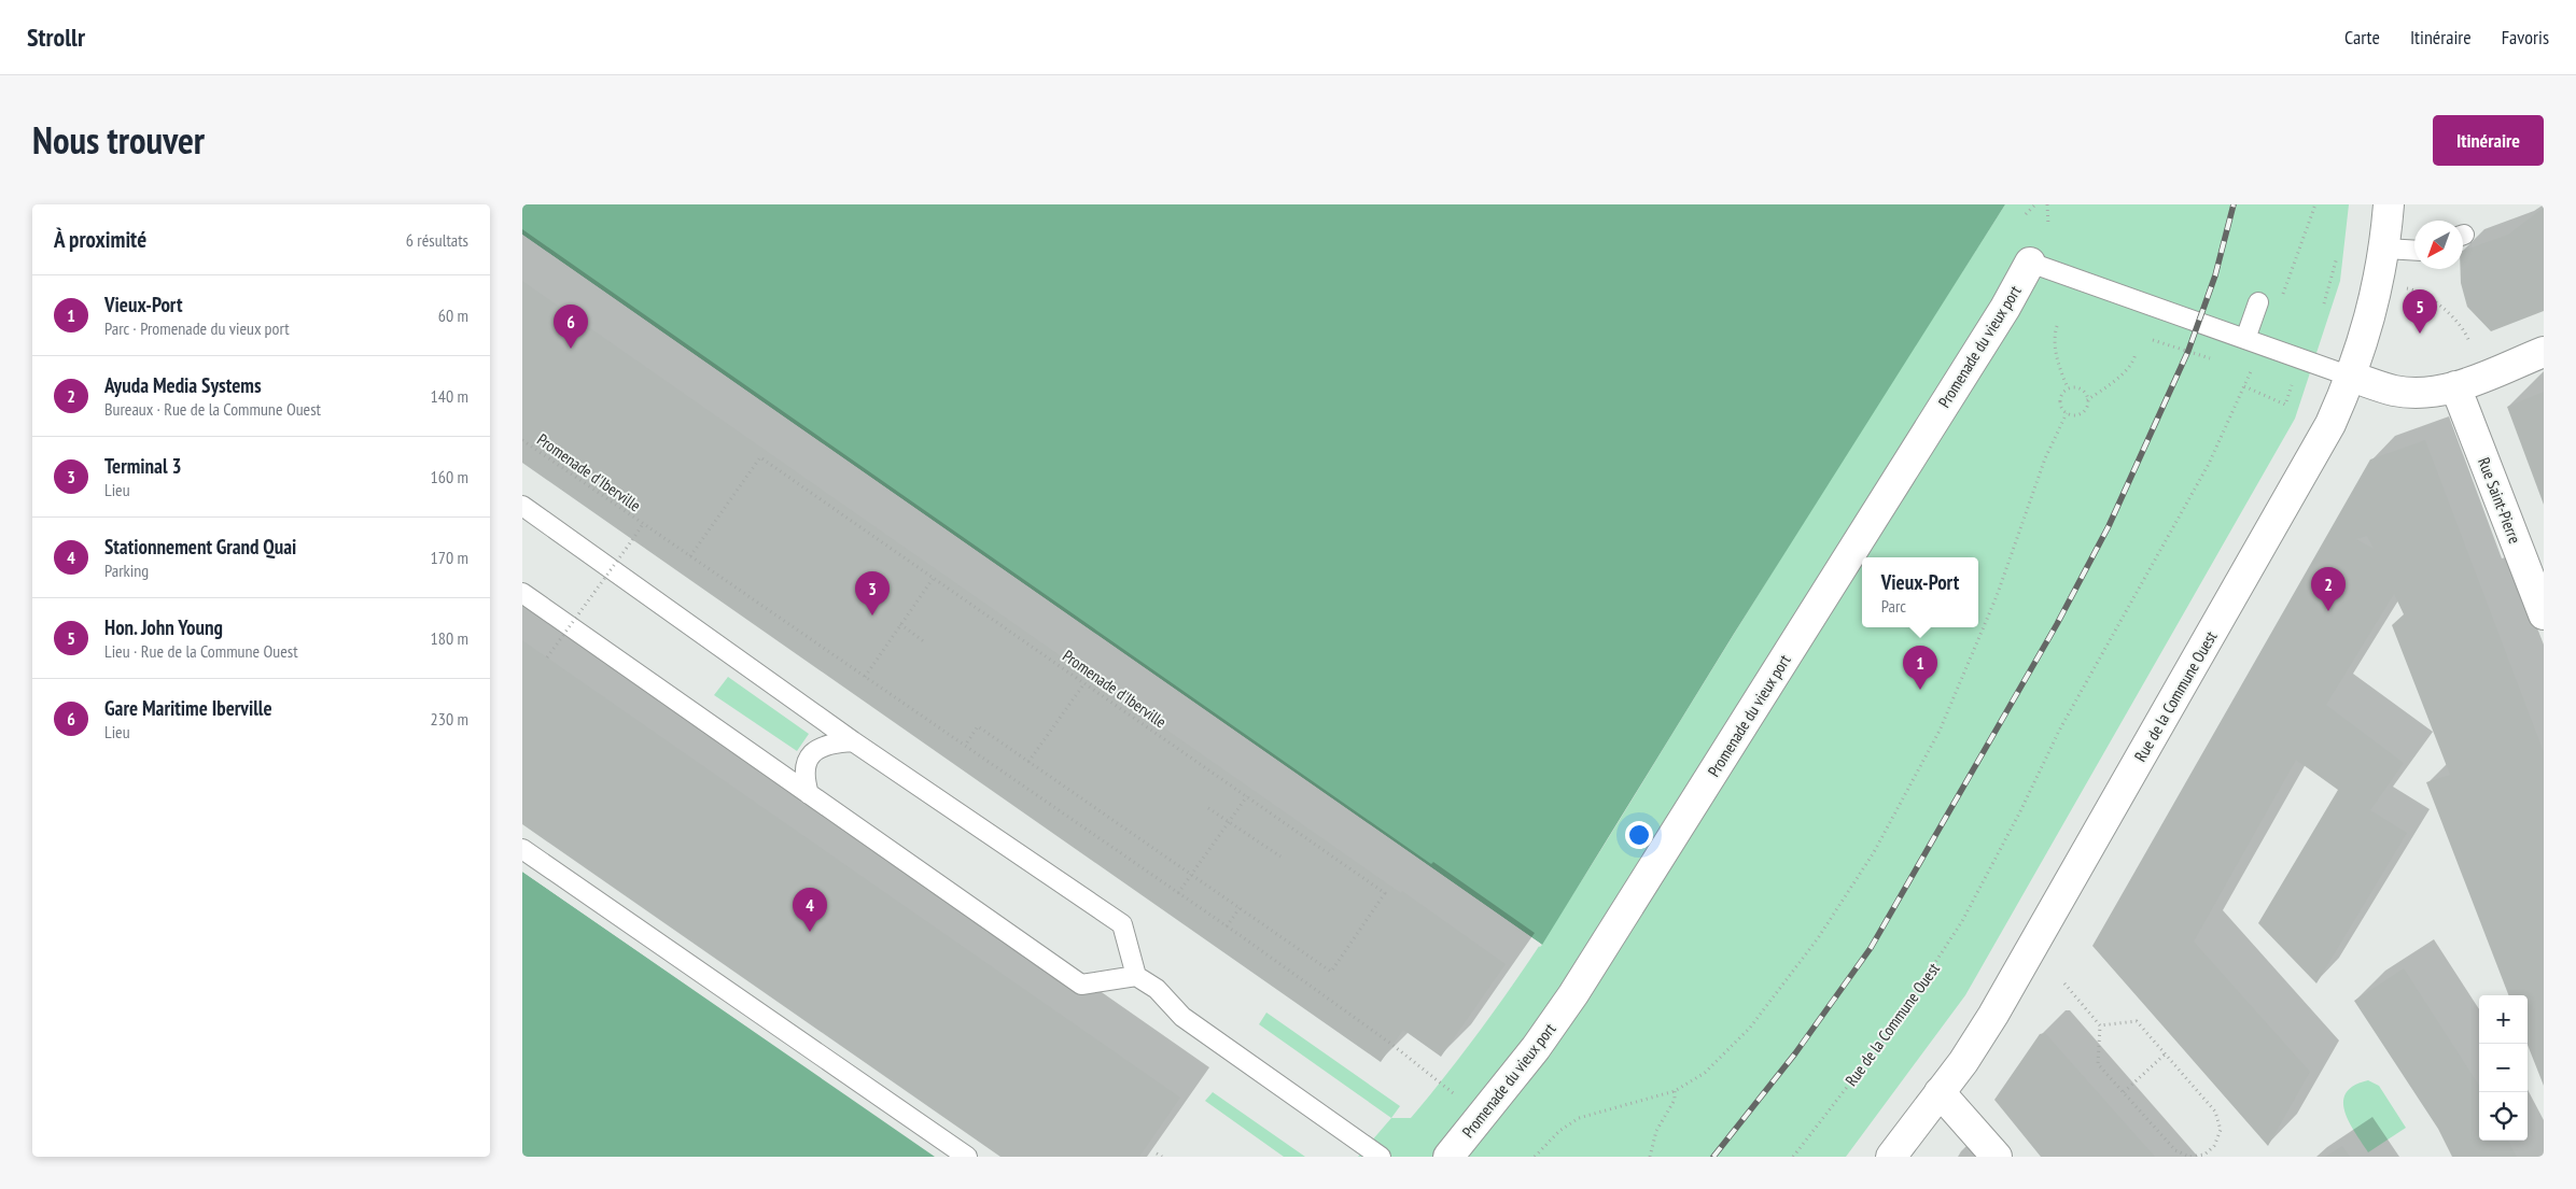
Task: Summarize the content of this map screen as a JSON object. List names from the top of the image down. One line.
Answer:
{"streets":{"street":["Promenade du vieux port","Rue Saint-Pierre","Rue de la Commune Ouest"],"path":["Promenade d'Iberville"]},"north":"bottom left","page":{"header":"Strollr","nav":["Carte","Itinéraire","Favoris"],"title":"Nous trouver","buttons":"Itinéraire","heading":["À proximité","6 résultats"],"list":[{"mark":"1","name":"Vieux-Port","note":"Parc · Promenade du vieux port","value":"60 m"},{"mark":"2","name":"Ayuda Media Systems","note":"Bureaux · Rue de la Commune Ouest","value":"140 m"},{"mark":"3","name":"Terminal 3","note":"Lieu","value":"160 m"},{"mark":"4","name":"Stationnement Grand Quai","note":"Parking","value":"170 m"},{"mark":"5","name":"Hon. John Young","note":"Lieu · Rue de la Commune Ouest","value":"180 m"},{"mark":"6","name":"Gare Maritime Iberville","note":"Lieu","value":"230 m"}],"pins":["5","6","2","3","1","4"],"popup":["Vieux-Port","Parc"],"map_buttons":["+","−"]}}
